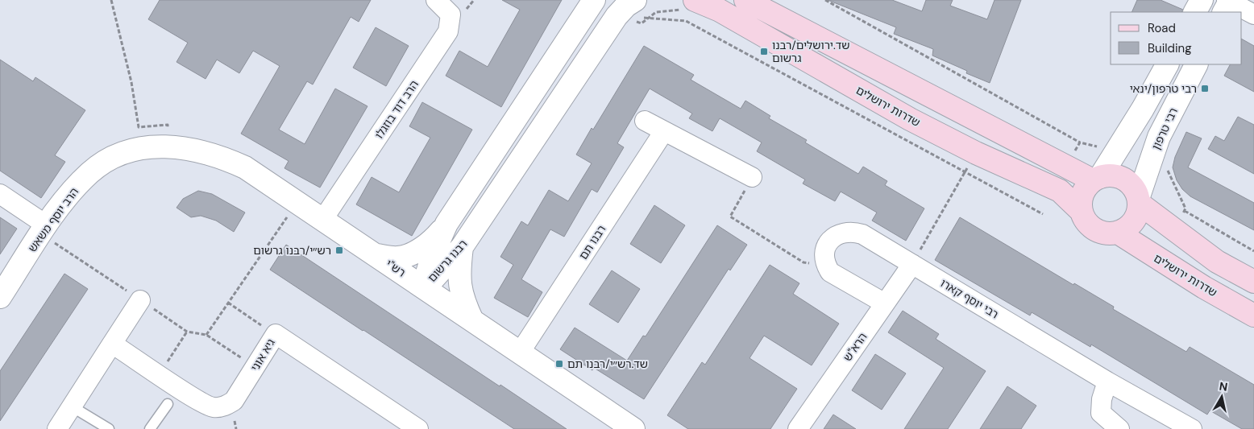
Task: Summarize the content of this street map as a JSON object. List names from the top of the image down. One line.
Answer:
{"streets":{"main road":["שדרות ירושלים"],"street":["הרב דוד בוזגלו","רבי טרפון","הרב יוסף משאש","רבנו תם","רבנו גרשום","רש\"י","רבי יוסף קארו","הרא\"ש","גיא אוני"]},"crossings":[["שדרות ירושלים","רבי טרפון"],["הרב דוד בוזגלו","רש\"י"],["הרב יוסף משאש","רש\"י"],["רבנו תם","רש\"י"],["רבנו גרשום","רש\"י"],["רבי יוסף קארו","הרא\"ש"]],"places":{"transit":["שד.ירושלים/רבנו גרשום","רבי טרפון/ינאי","רש״י/רבנו גרשום","שד.רש״י/רבנו תם"]},"legend":["Road","Building"],"north":"top"}
